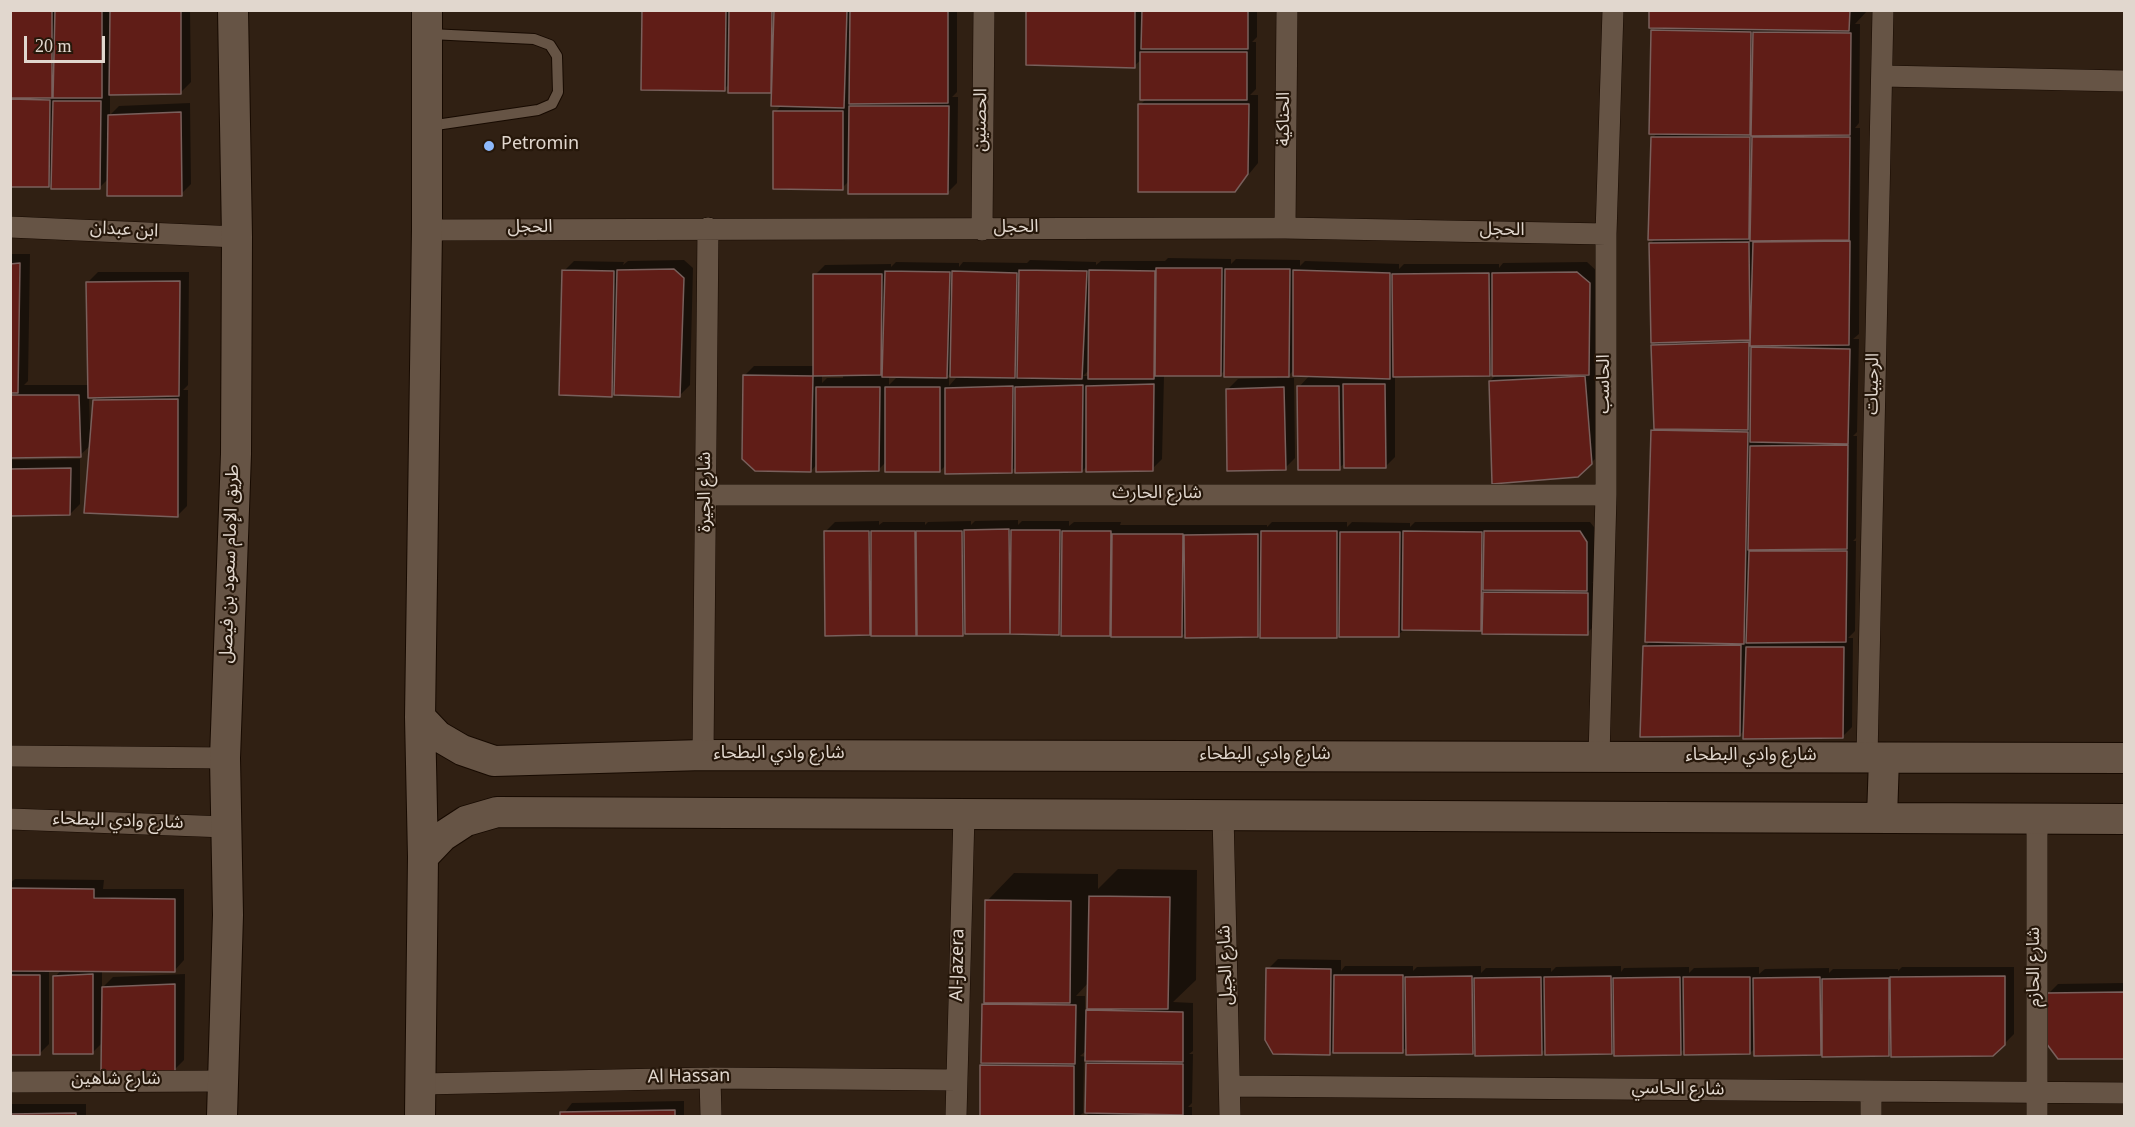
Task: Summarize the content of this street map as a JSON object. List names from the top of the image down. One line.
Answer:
{"streets":{"street":["الحناكية","الحصنين","الحجل","ابن عبدان","الحاسب","الرحيبات","شارع الجيرة","شارع الحارث","طريق الإمام سعود بن فيصل","شارع وادي البطحاء","Al-Jazera","شارع الجيل","شارع الحازم","Al Hassan","شارع شاهين","شارع الحاسي"]},"crossings":[["الحناكية","الحجل"],["الحصنين","الحجل"],["الحجل","الحاسب"],["الحجل","شارع الجيرة"],["ابن عبدان","طريق الإمام سعود بن فيصل"],["الحاسب","شارع الحارث"],["الحاسب","شارع وادي البطحاء"],["الرحيبات","شارع وادي البطحاء"],["شارع الجيرة","شارع الحارث"],["شارع الجيرة","شارع وادي البطحاء"],["طريق الإمام سعود بن فيصل","شارع وادي البطحاء"],["طريق الإمام سعود بن فيصل","شارع شاهين"],["Al-Jazera","Al Hassan"],["شارع الجيل","شارع الحاسي"],["شارع الحازم","شارع الحاسي"]],"places":["Petromin"],"scale_bar":"20 m"}
